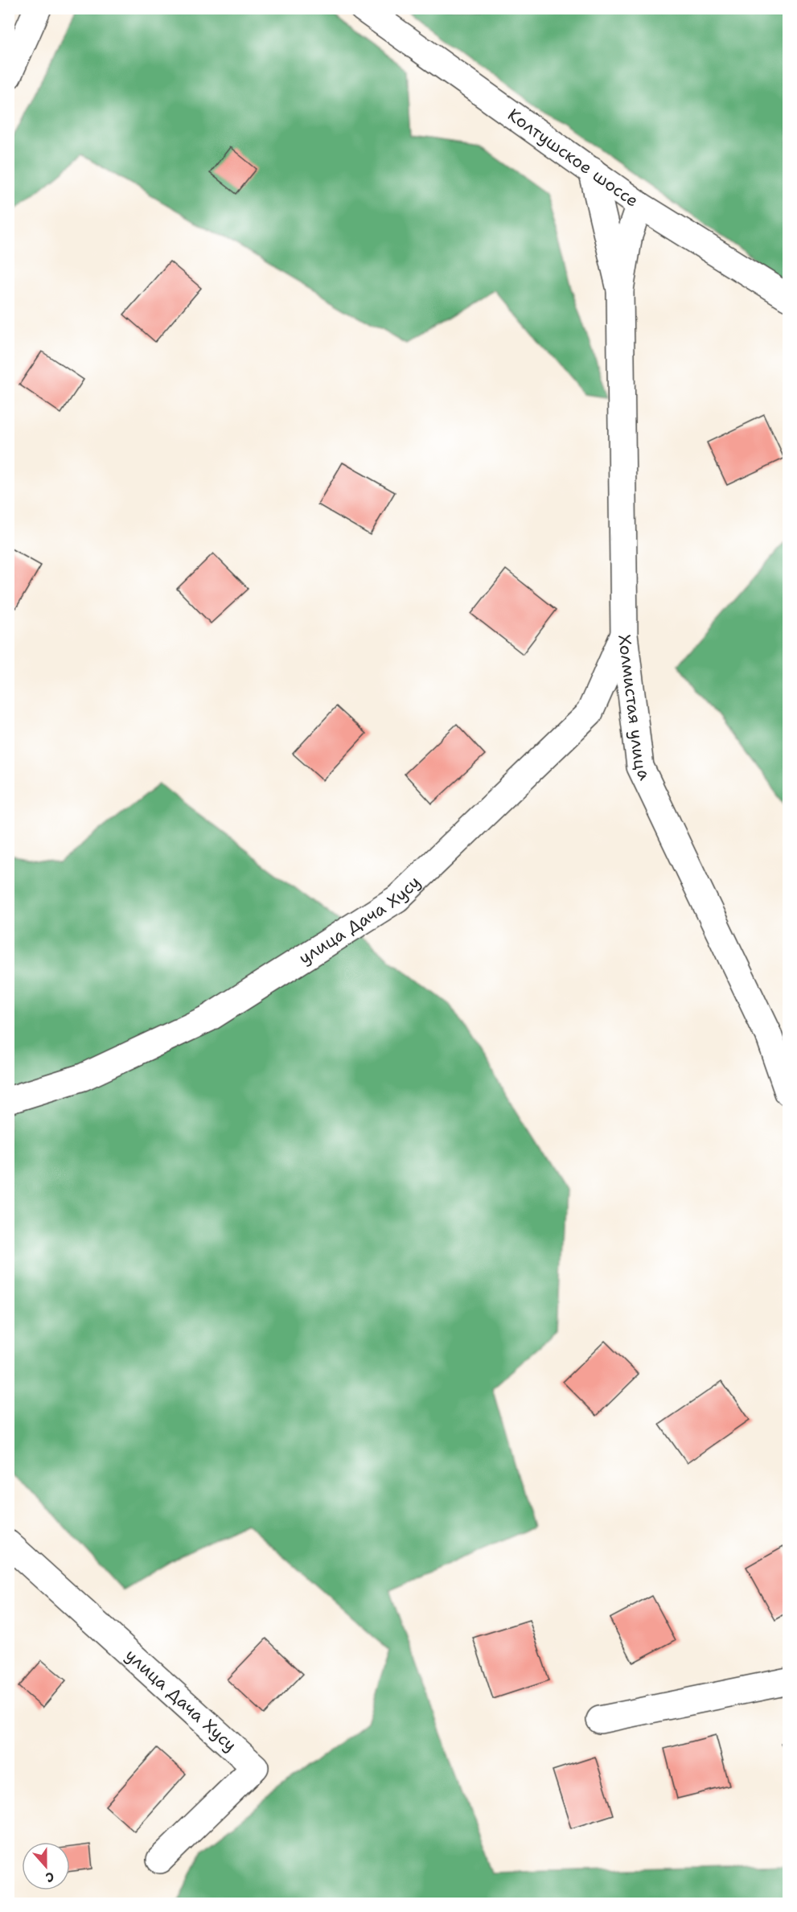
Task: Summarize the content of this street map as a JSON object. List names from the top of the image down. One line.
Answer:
{"streets":{"street":["Колтушское шоссе","Холмистая улица","улица Дача Хусу"]},"crossings":[["Холмистая улица","улица Дача Хусу"]],"north":"bottom"}
